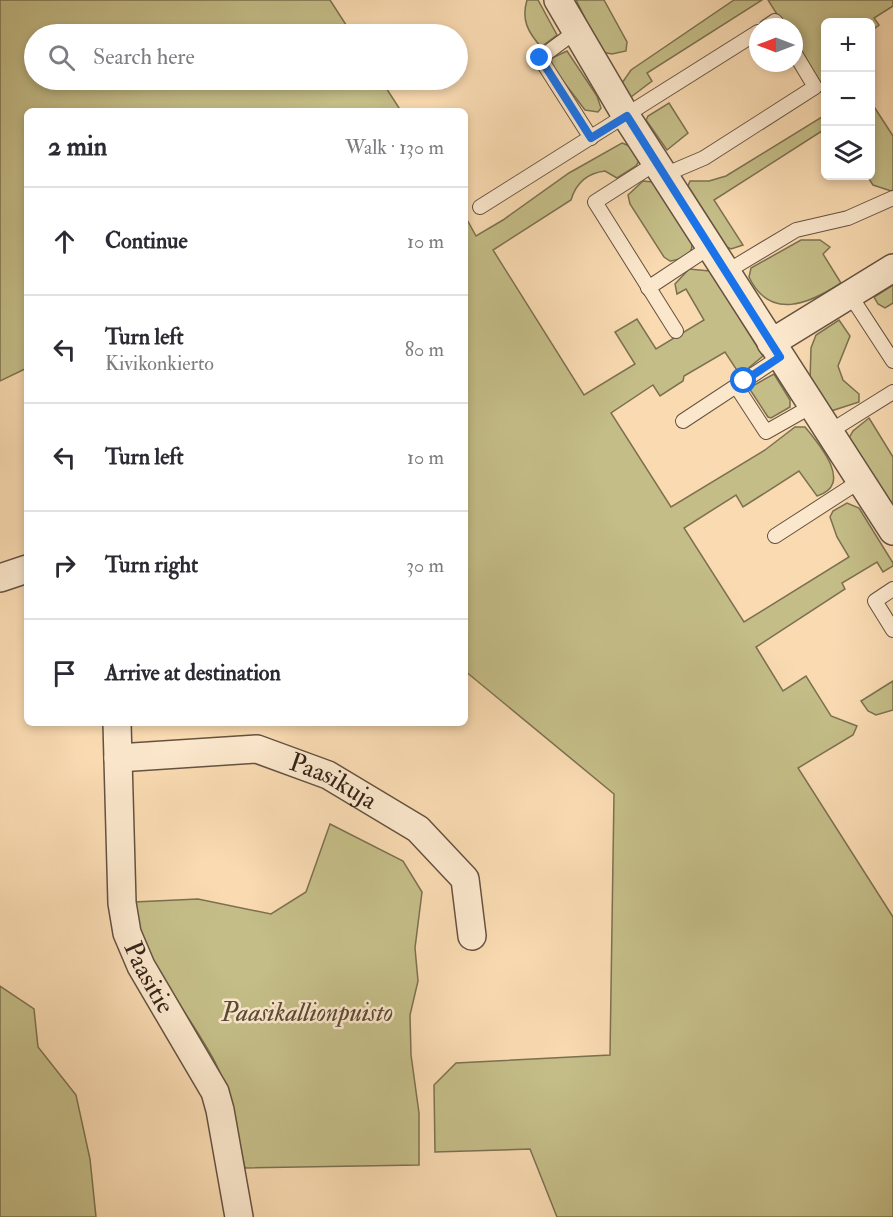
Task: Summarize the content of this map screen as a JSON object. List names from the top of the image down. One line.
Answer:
{"streets":{"street":["Paasikuja","Paasitie"]},"crossings":[["Paasikuja","Paasitie"]],"parks":["Paasikallionpuisto"],"north":"left","page":{"map_buttons":["+","−"],"search":"Search here","heading":["2 min","Walk · 130 m"],"list":[["Continue","10 m"],["Turn left","Kivikonkierto","80 m"],["Turn left","10 m"],["Turn right","30 m"],"Arrive at destination"]}}
